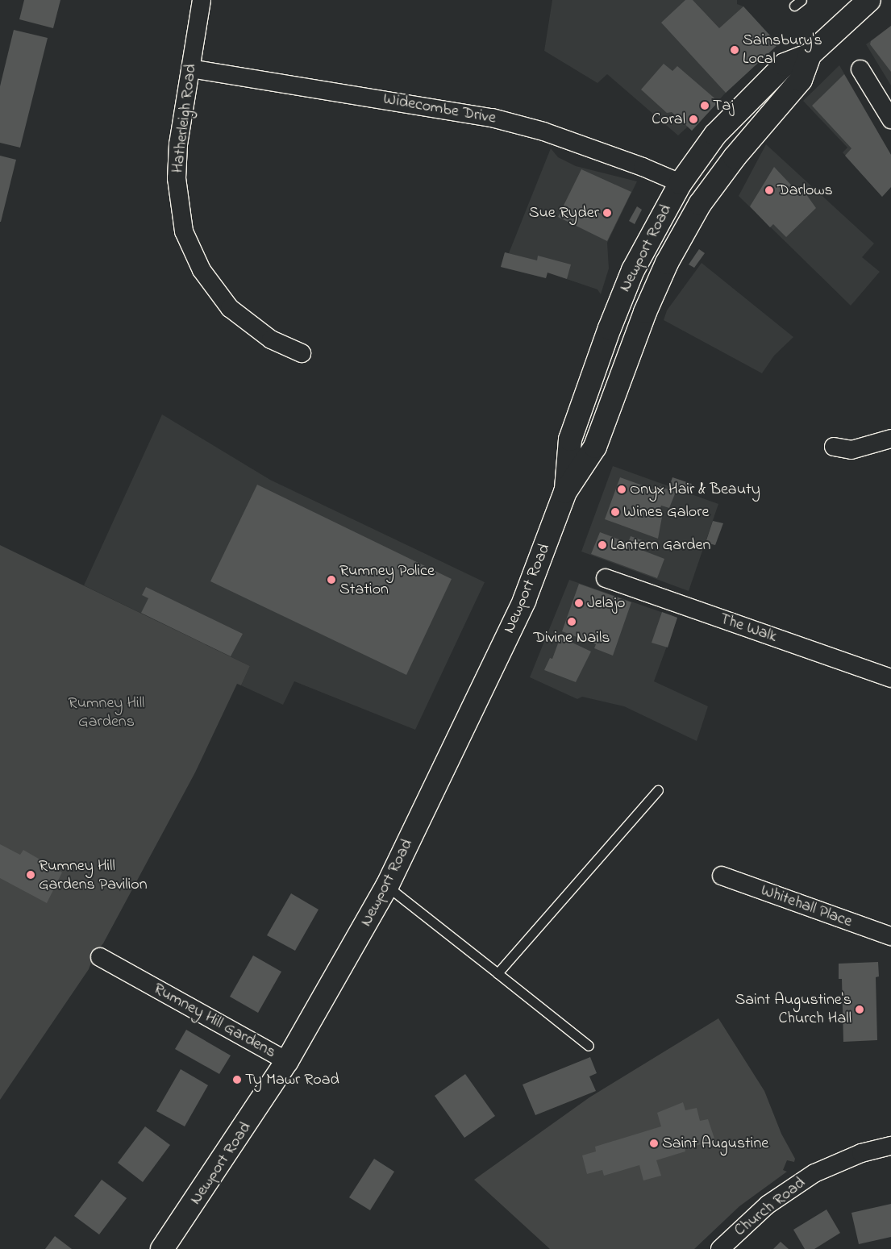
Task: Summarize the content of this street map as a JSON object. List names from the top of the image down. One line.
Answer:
{"streets":{"main road":["Newport Road"],"street":["Widecombe Drive","Hatherleigh Road","The Walk","Whitehall Place","Rumney Hill Gardens","Church Road"]},"crossings":[["Widecombe Drive","Hatherleigh Road"],["Widecombe Drive","Newport Road"],["Newport Road","Rumney Hill Gardens"]],"parks":["Rumney Hill Gardens"],"places":["Sainsbury's Local","Taj","Coral","Darlows","Sue Ryder","Onyx Hair & Beauty","Wines Galore","Lantern Garden","Rumney Police Station","Jelajo","Divine Nails","Rumney Hill Gardens Pavilion","Saint Augustine's Church Hall","Ty Mawr Road","Saint Augustine"]}
